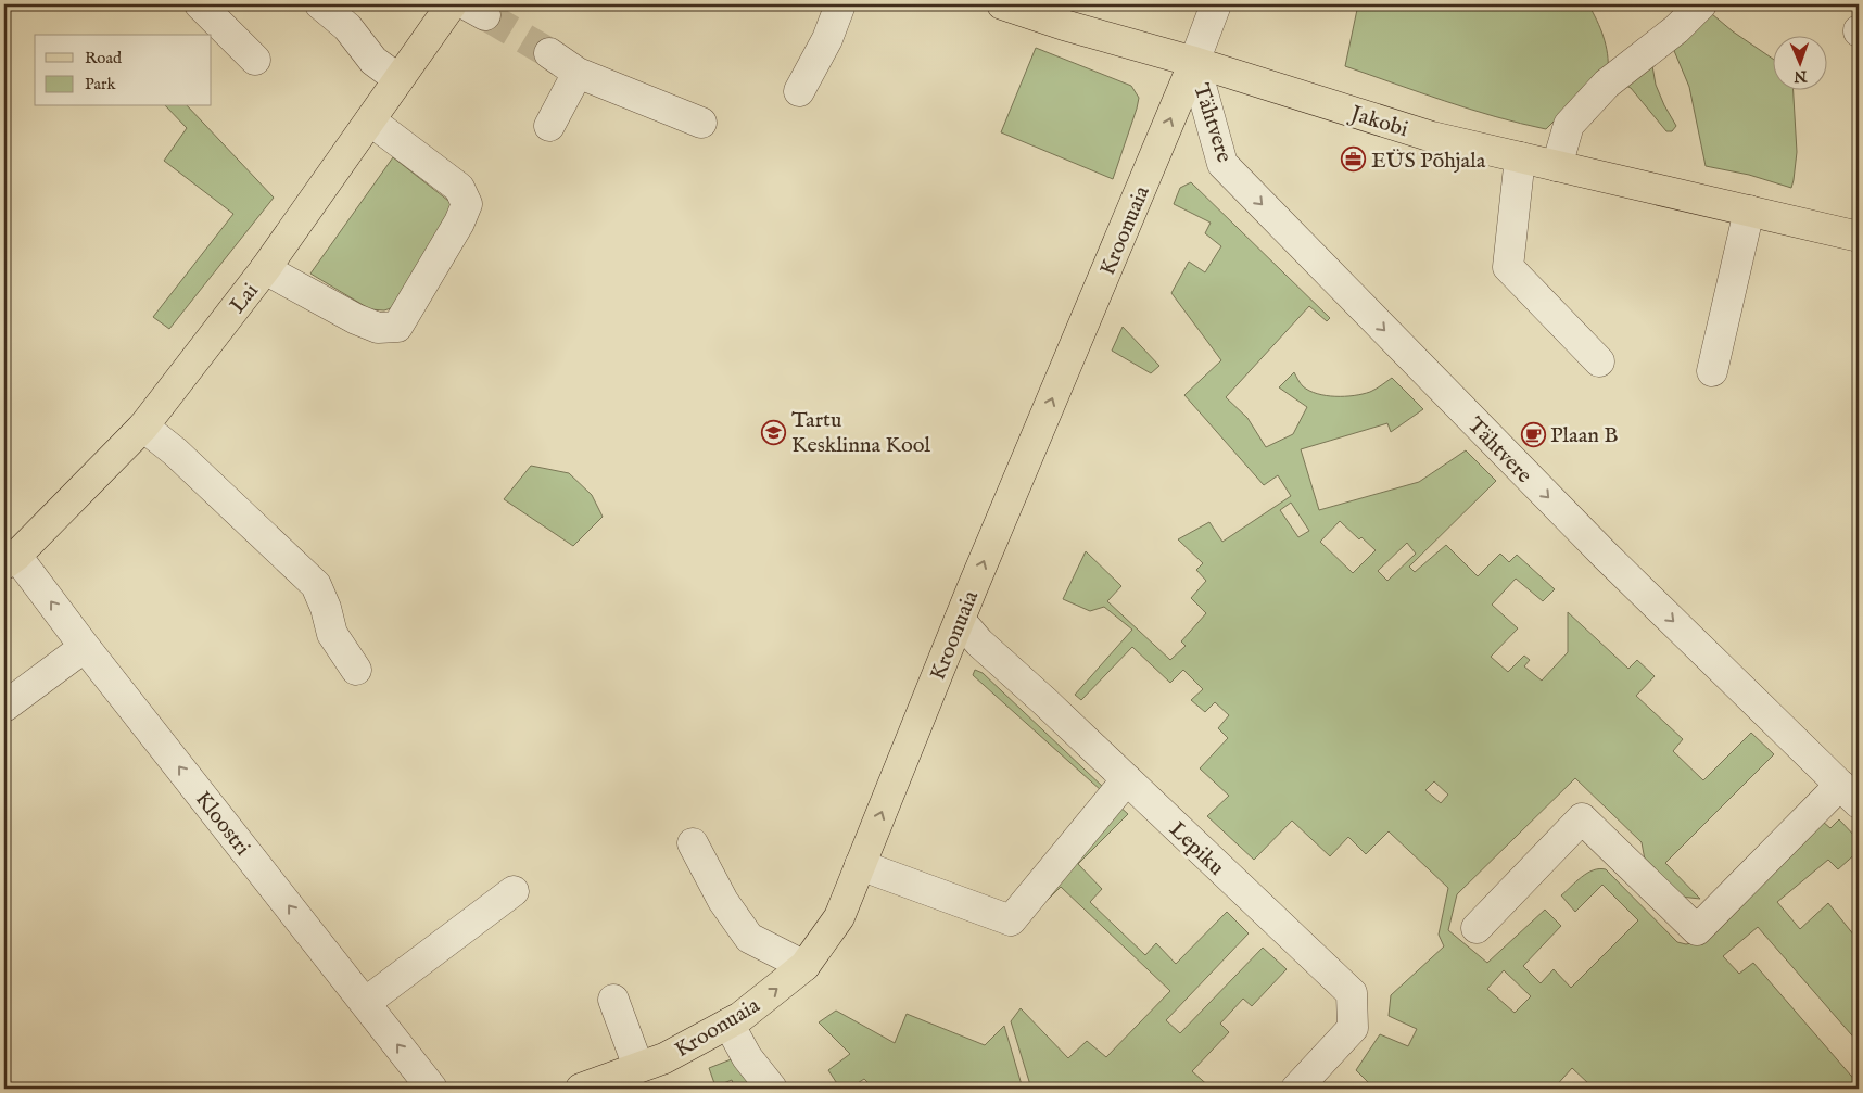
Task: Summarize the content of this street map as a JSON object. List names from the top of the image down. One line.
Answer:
{"streets":{"main road":["Jakobi","Kroonuaia","Lai"],"street":["Tähtvere","Kloostri","Lepiku"]},"crossings":[["Jakobi","Tähtvere"],["Jakobi","Kroonuaia"],["Tähtvere","Kroonuaia"],["Kroonuaia","Lepiku"],["Lai","Kloostri"]],"one_way":["Tähtvere","Kroonuaia"],"places":{"office":["EÜS Põhjala"],"school or university":["Tartu Kesklinna Kool"],"cafe":["Plaan B"]},"legend":["Road","Park"],"north":"bottom"}
